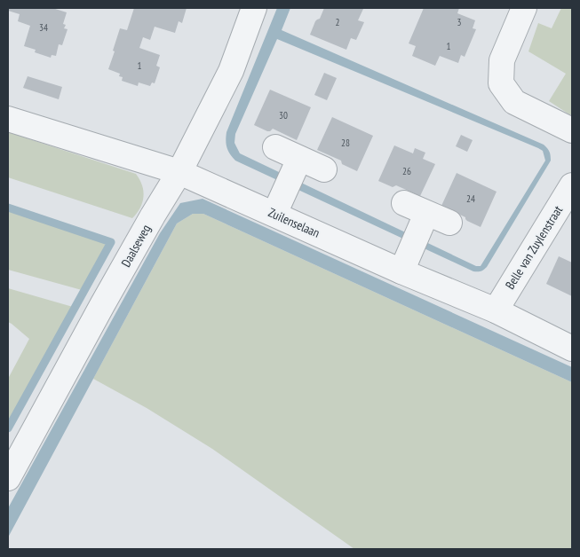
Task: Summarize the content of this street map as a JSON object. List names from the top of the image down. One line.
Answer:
{"streets":{"street":["Zuilenselaan","Daalseweg","Belle van Zuylenstraat"]},"crossings":[["Zuilenselaan","Daalseweg"],["Zuilenselaan","Belle van Zuylenstraat"]],"house_numbers":["2","3","34","1","1","30","28","26","24"]}
